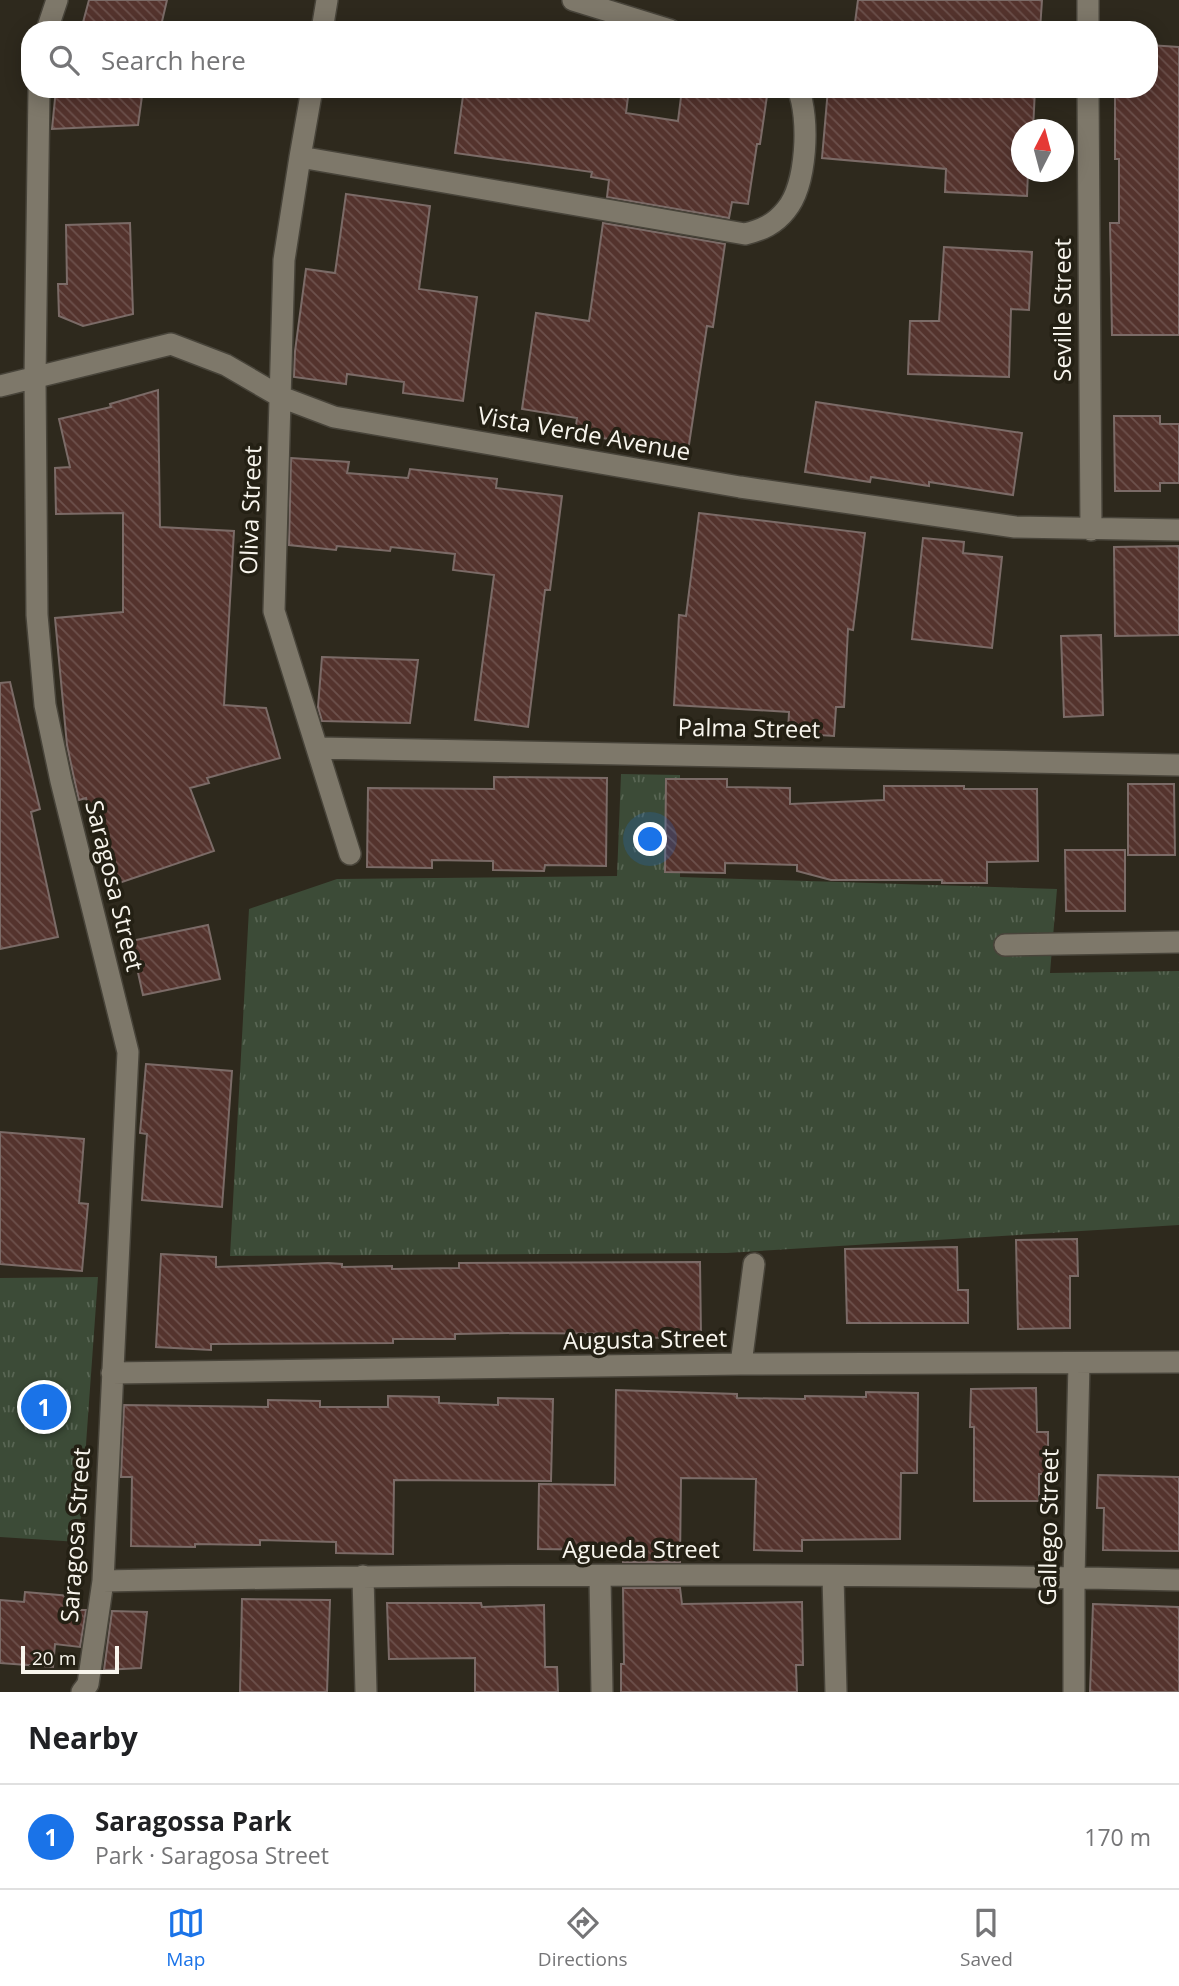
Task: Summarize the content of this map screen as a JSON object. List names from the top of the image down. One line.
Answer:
{"streets":{"street":["Seville Street","Vista Verde Avenue","Oliva Street","Palma Street","Saragosa Street","Augusta Street","Gallego Street","Agueda Street"]},"crossings":[["Seville Street","Vista Verde Avenue"],["Vista Verde Avenue","Oliva Street"],["Vista Verde Avenue","Saragosa Street"],["Oliva Street","Palma Street"],["Saragosa Street","Augusta Street"],["Saragosa Street","Agueda Street"],["Augusta Street","Gallego Street"],["Gallego Street","Agueda Street"]],"scale_bar":"20 m","north":"top","page":{"search":"Search here","pins":"1","scale":"20 m","heading":"Nearby","list":[{"mark":"1","name":"Saragossa Park","note":"Park · Saragosa Street","value":"170 m"}],"nav":["Map","Directions","Saved"]}}
